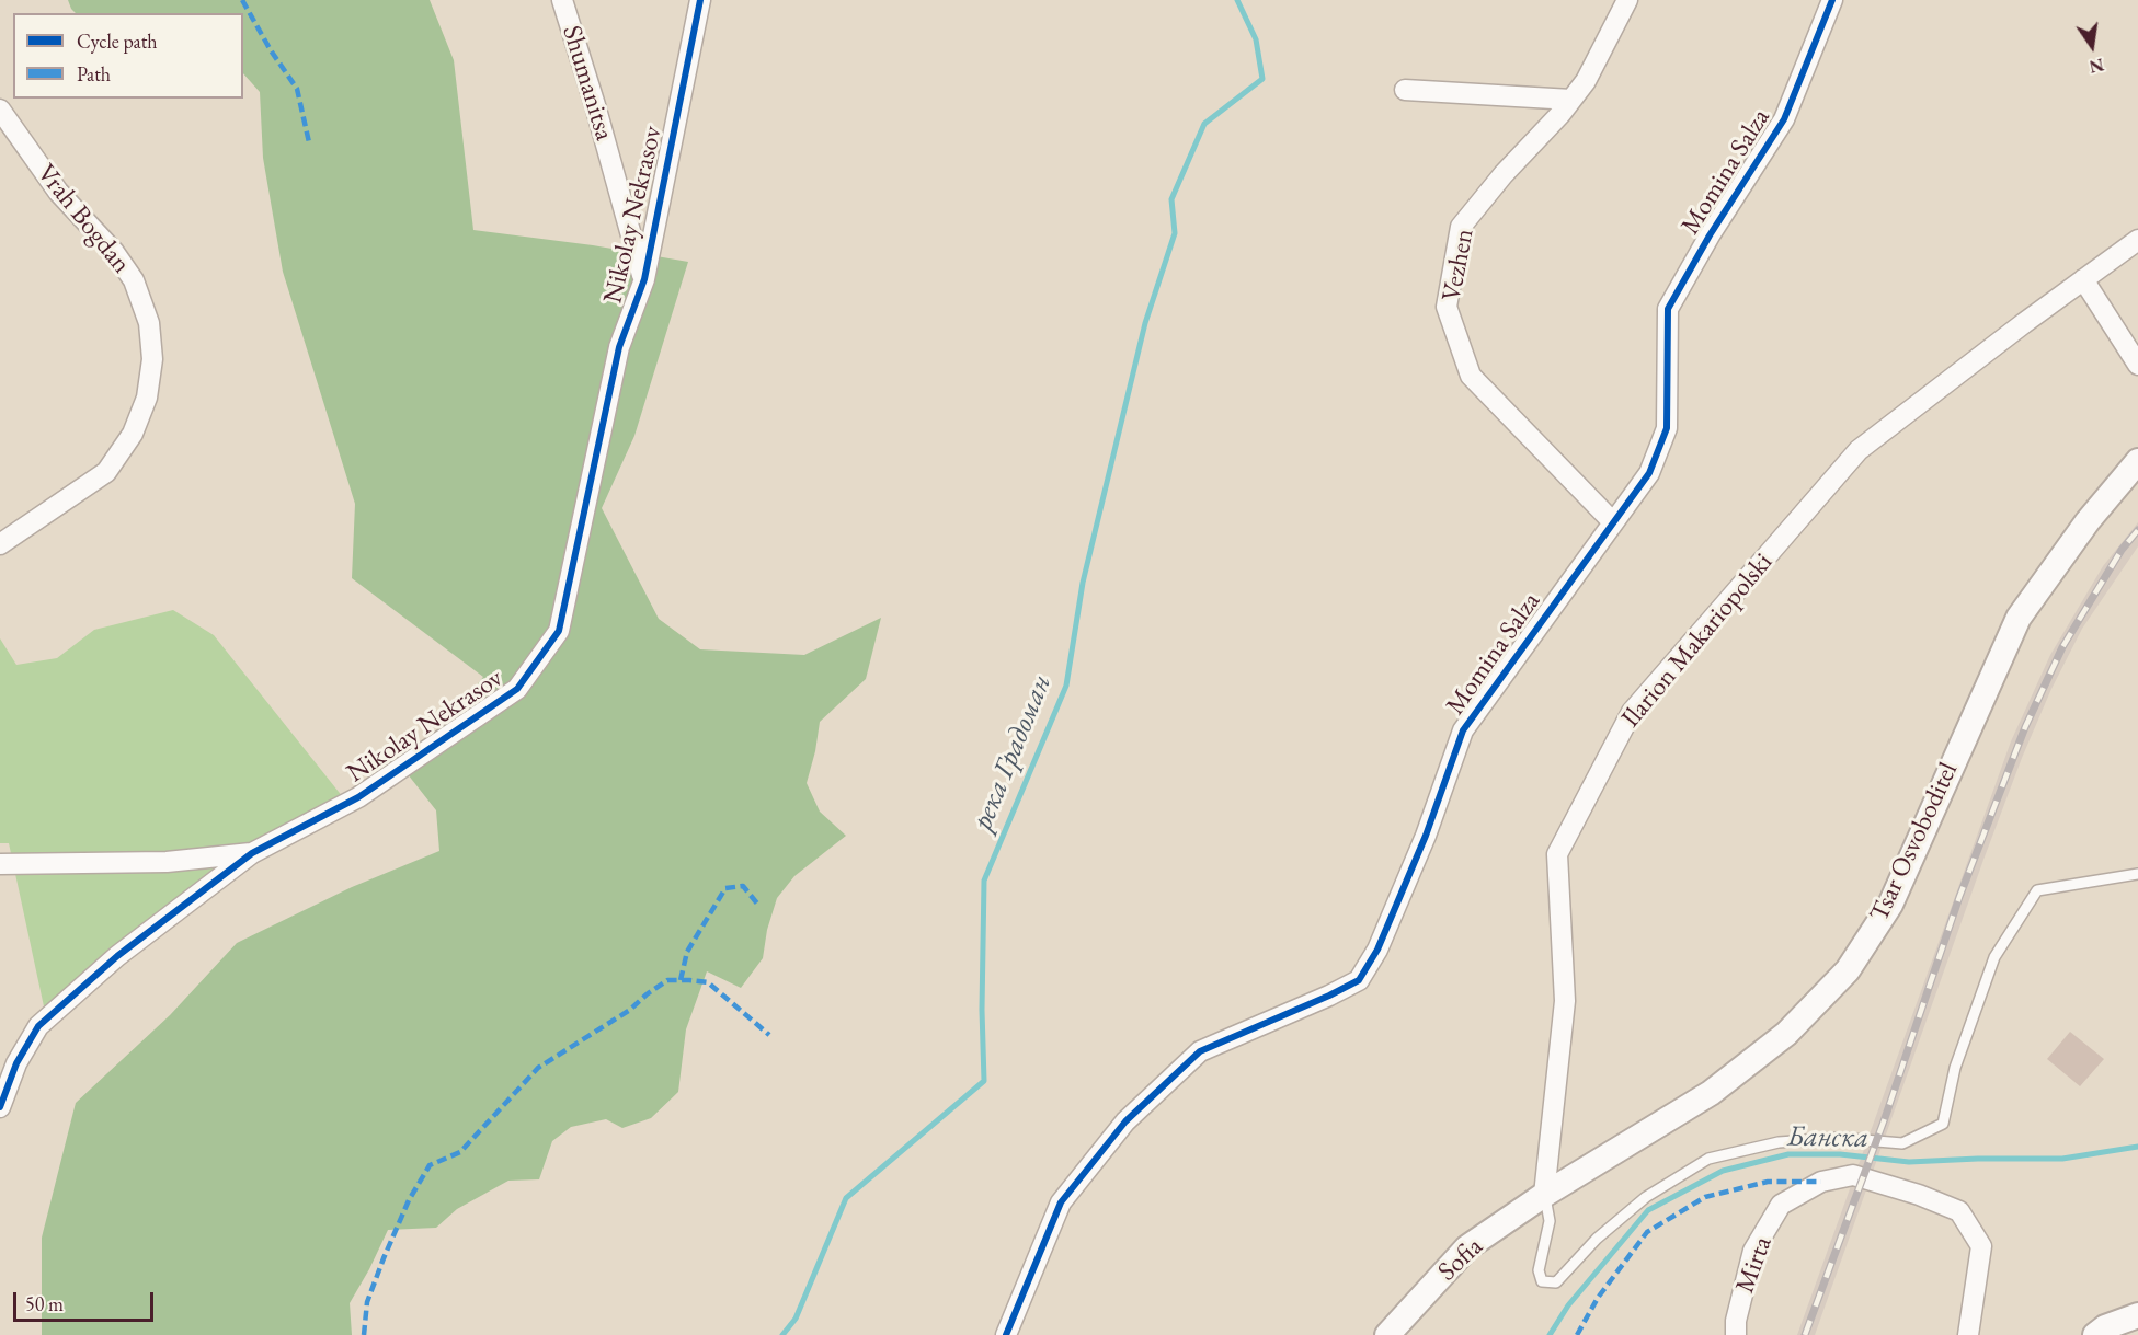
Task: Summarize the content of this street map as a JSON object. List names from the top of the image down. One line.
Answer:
{"streets":{"street":["Shumanitsa","Momina Salza","Nikolay Nekrasov","Vrah Bogdan","Vezhen","Ilarion Makariopolski","Tsar Osvoboditel","Sofia","Mirta"]},"crossings":[["Shumanitsa","Nikolay Nekrasov"],["Momina Salza","Vezhen"],["Ilarion Makariopolski","Tsar Osvoboditel"],["Ilarion Makariopolski","Sofia"],["Tsar Osvoboditel","Sofia"]],"water":["река Градоман","Банска"],"legend":["Cycle path","Path"],"scale_bar":"50 m","north":"bottom"}
